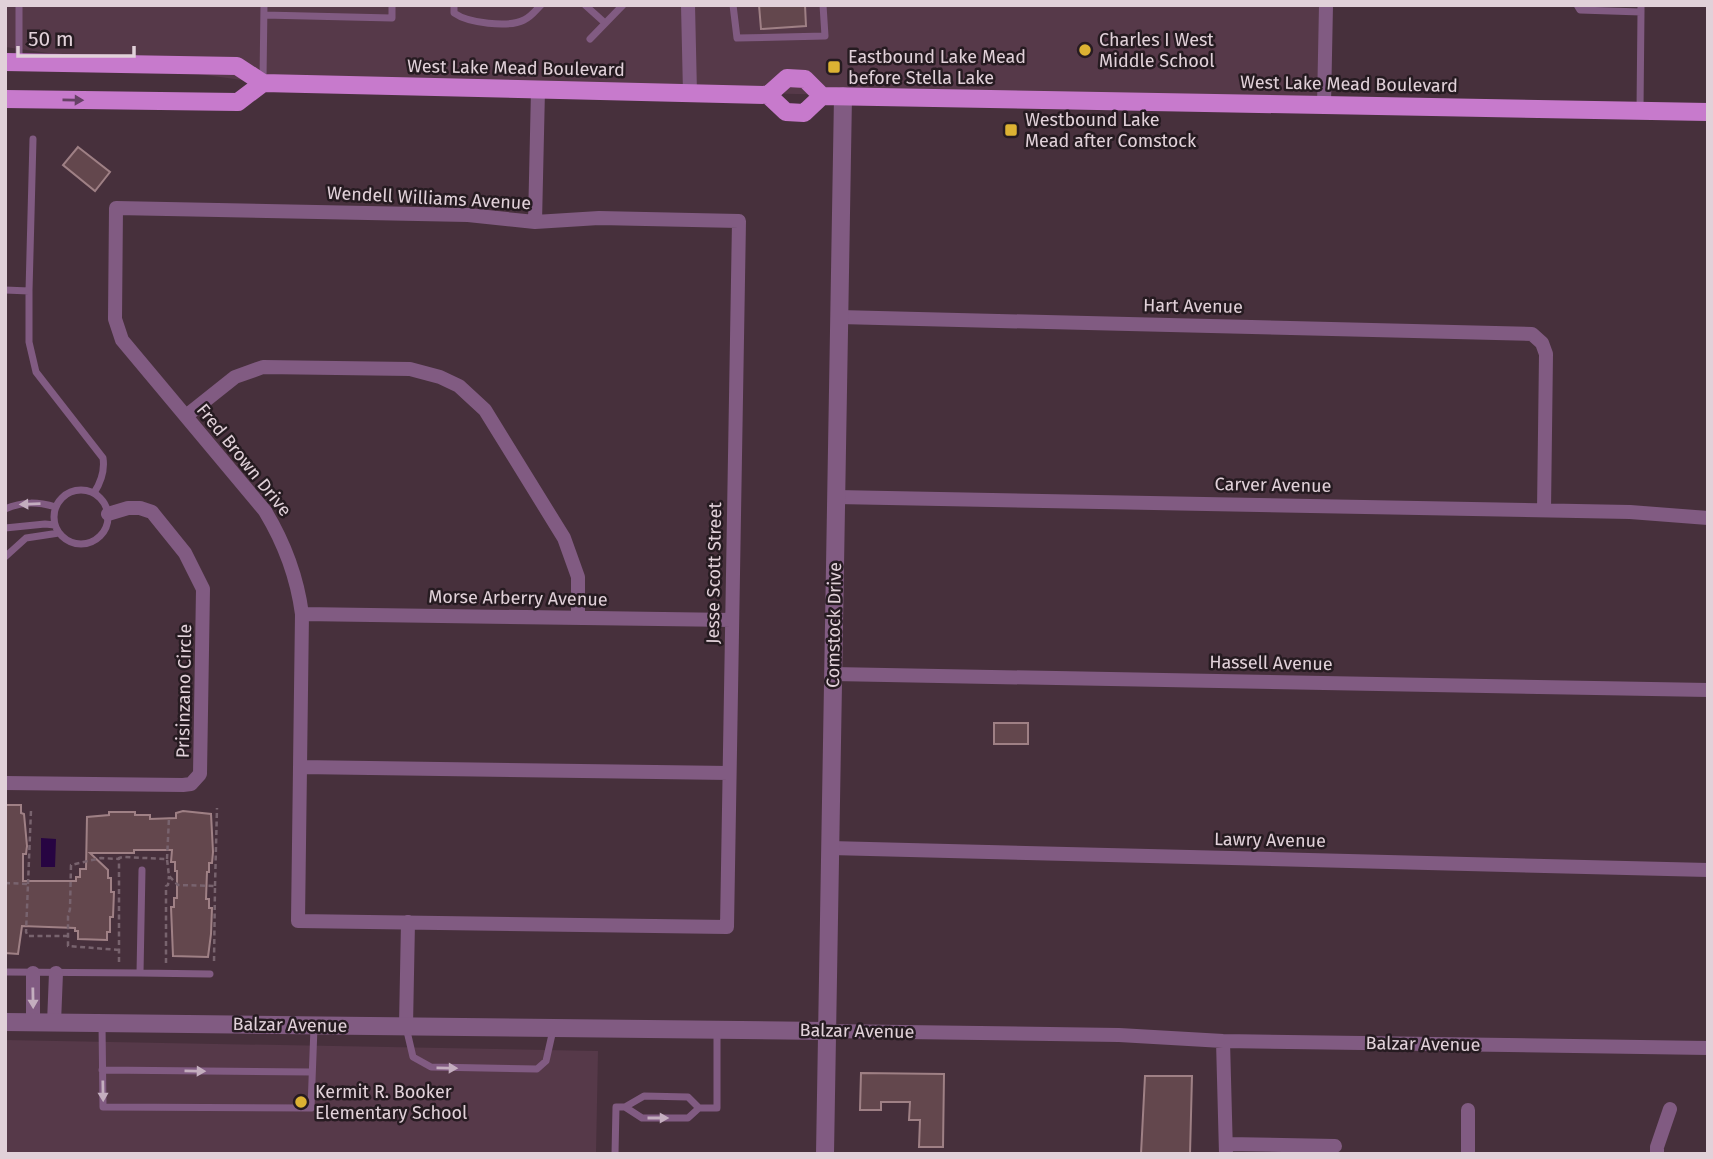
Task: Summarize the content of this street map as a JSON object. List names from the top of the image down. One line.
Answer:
{"streets":{"main road":["West Lake Mead Boulevard"],"street":["Wendell Williams Avenue","Hart Avenue","Fred Brown Drive","Carver Avenue","Jesse Scott Street","Morse Arberry Avenue","Comstock Drive","Hassell Avenue","Prisinzano Circle","Lawry Avenue","Balzar Avenue"]},"crossings":[["West Lake Mead Boulevard","Comstock Drive"],["Wendell Williams Avenue","Fred Brown Drive"],["Wendell Williams Avenue","Jesse Scott Street"],["Hart Avenue","Carver Avenue"],["Hart Avenue","Comstock Drive"],["Fred Brown Drive","Jesse Scott Street"],["Fred Brown Drive","Morse Arberry Avenue"],["Carver Avenue","Comstock Drive"],["Jesse Scott Street","Morse Arberry Avenue"],["Comstock Drive","Hassell Avenue"],["Comstock Drive","Lawry Avenue"],["Comstock Drive","Balzar Avenue"]],"places":{"other":["Charles I West Middle School","Kermit R. Booker Elementary School"],"transit":["Eastbound Lake Mead before Stella Lake","Westbound Lake Mead after Comstock"]},"scale_bar":"50 m"}
